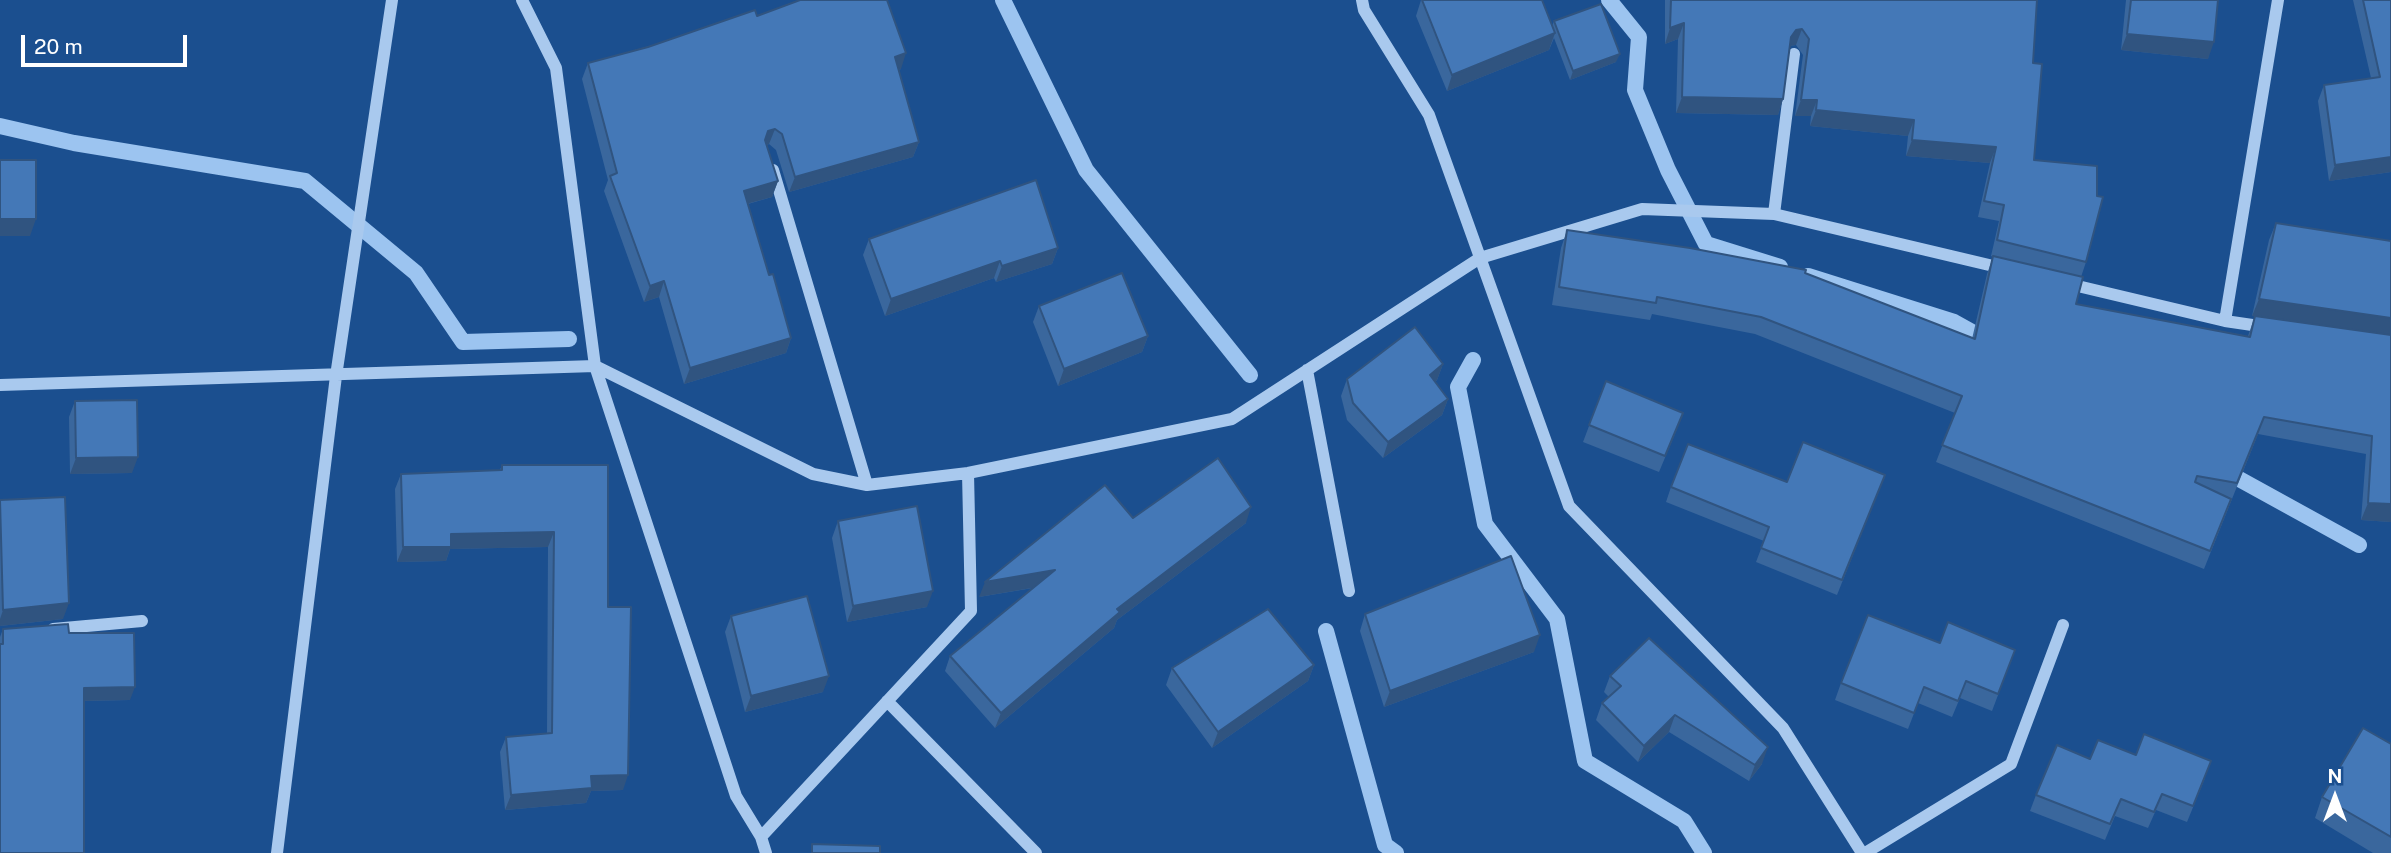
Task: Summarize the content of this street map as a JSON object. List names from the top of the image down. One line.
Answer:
{"scale_bar":"20 m","north":"top"}
